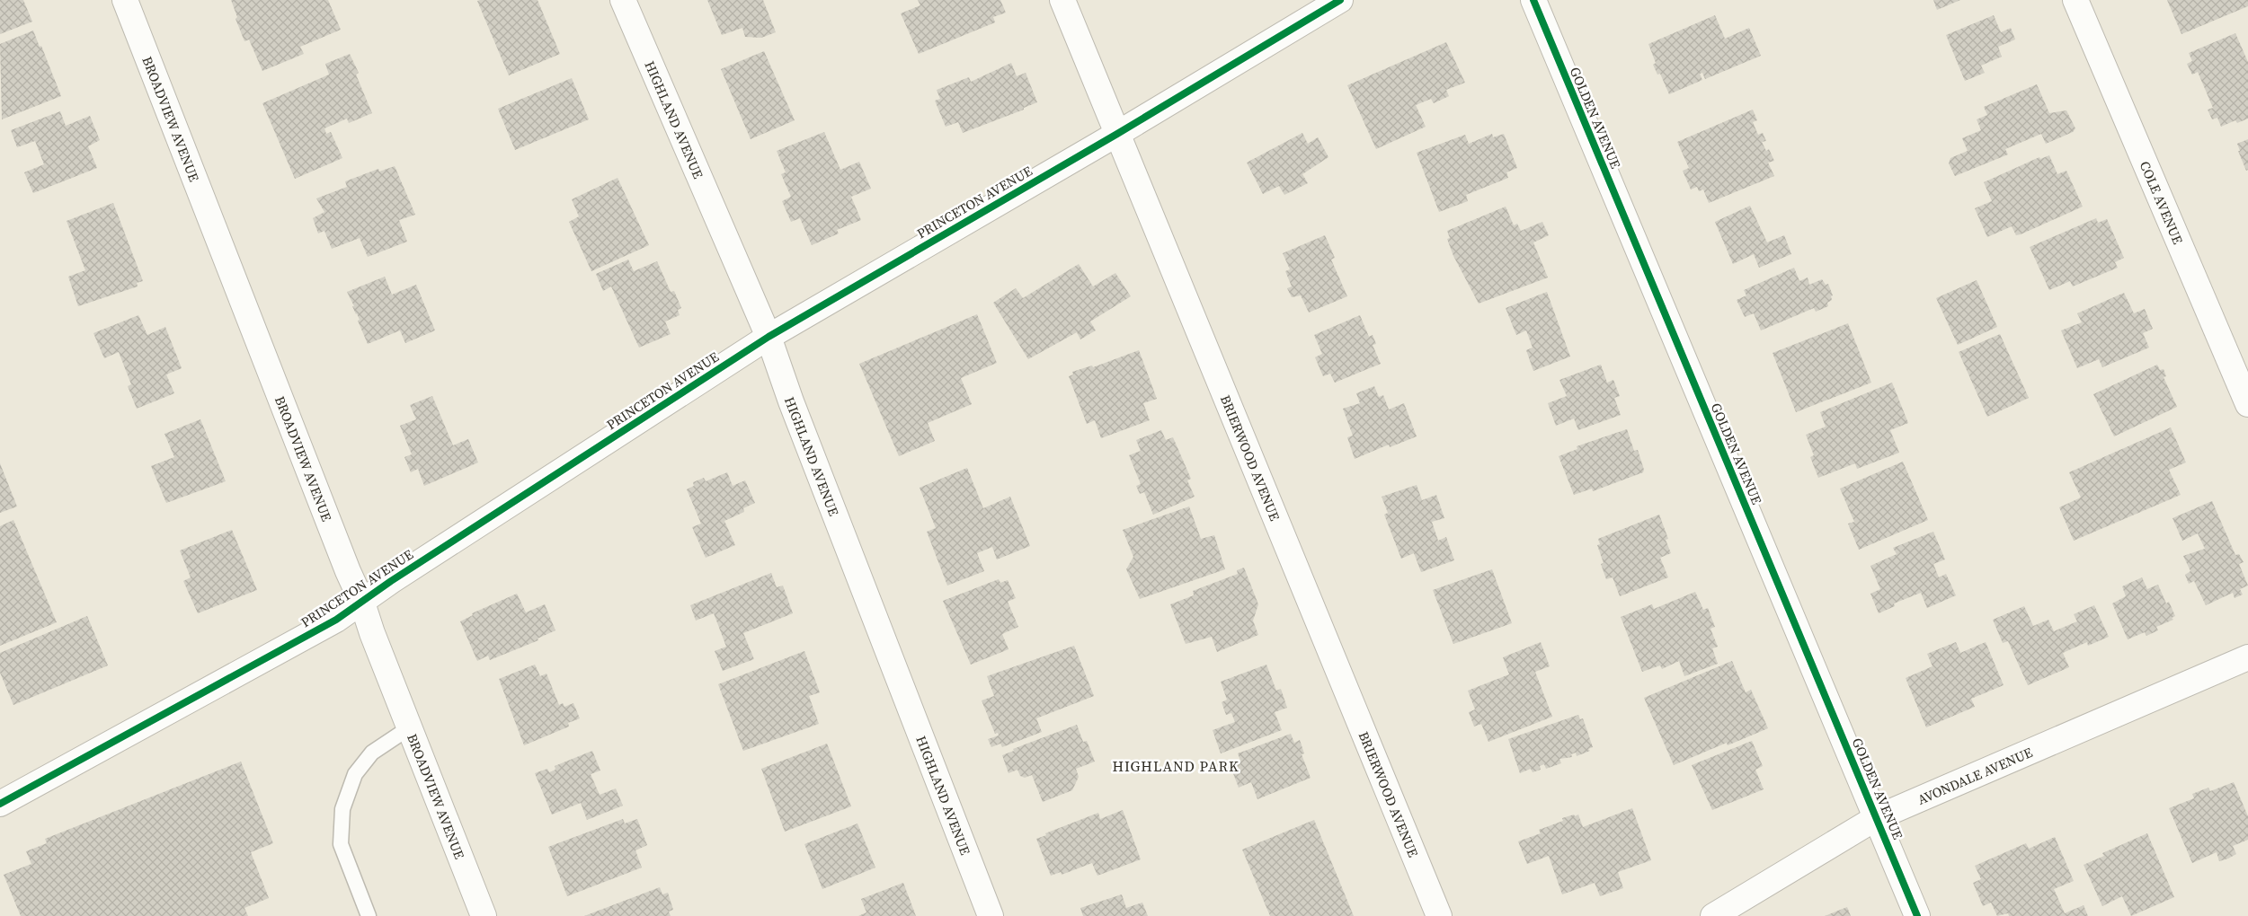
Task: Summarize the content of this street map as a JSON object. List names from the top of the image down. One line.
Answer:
{"streets":{"street":["GOLDEN AVENUE","BROADVIEW AVENUE","HIGHLAND AVENUE","PRINCETON AVENUE","COLE AVENUE","BRIERWOOD AVENUE","AVONDALE AVENUE"]},"crossings":[["GOLDEN AVENUE","AVONDALE AVENUE"],["BROADVIEW AVENUE","PRINCETON AVENUE"],["HIGHLAND AVENUE","PRINCETON AVENUE"],["PRINCETON AVENUE","BRIERWOOD AVENUE"]],"districts":["HIGHLAND PARK"]}
